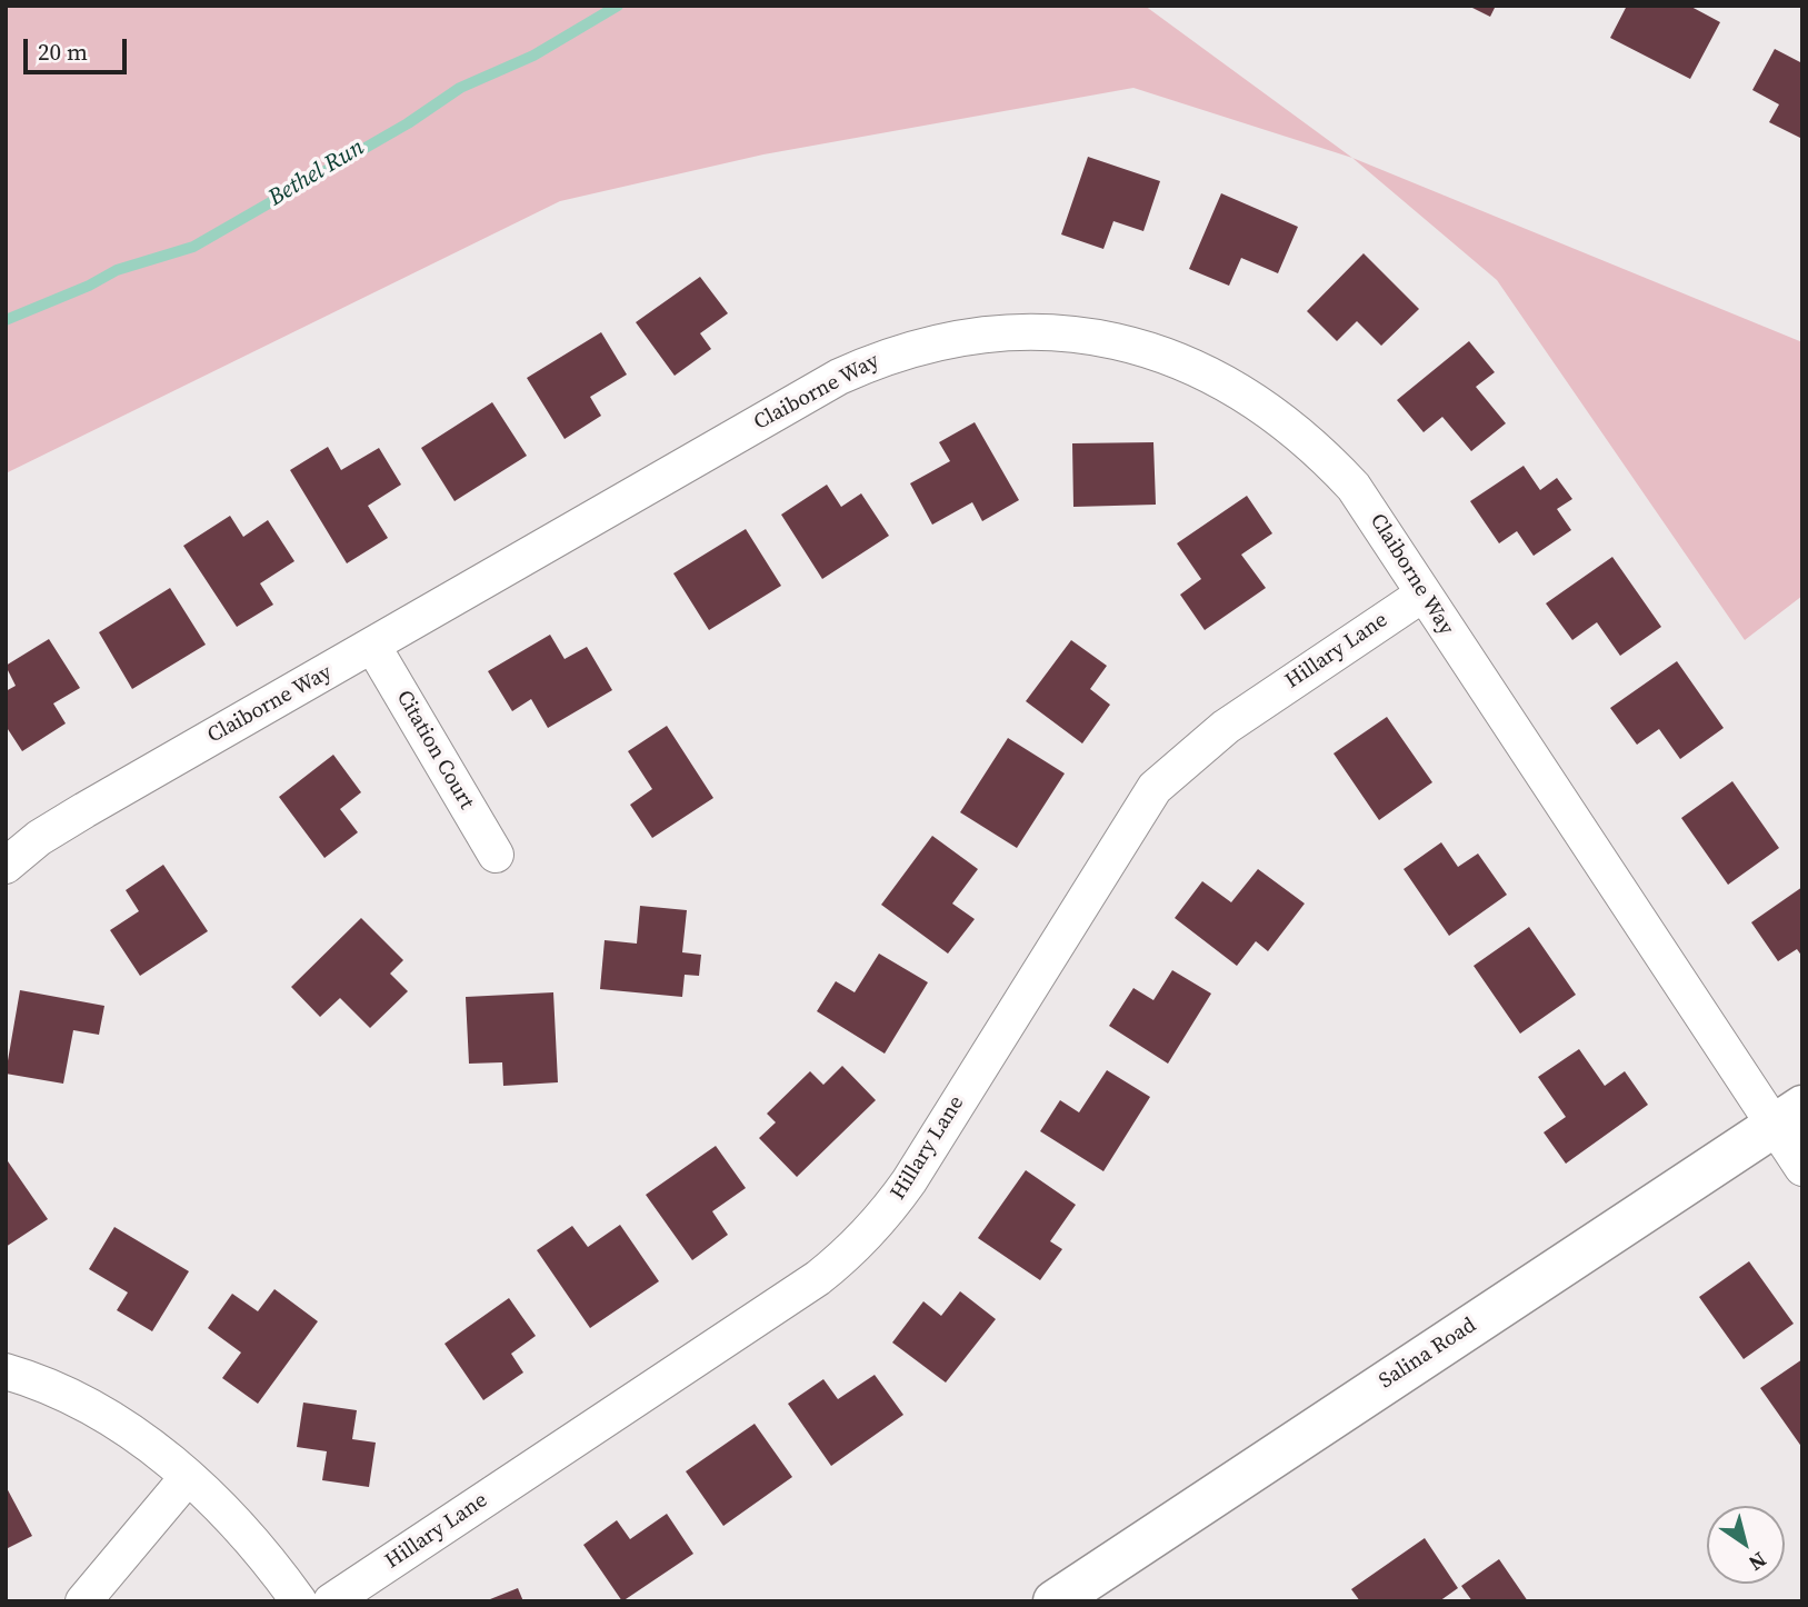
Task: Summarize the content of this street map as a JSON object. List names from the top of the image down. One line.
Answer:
{"streets":{"street":["Claiborne Way","Hillary Lane","Citation Court","Salina Road"]},"crossings":[["Claiborne Way","Hillary Lane"],["Claiborne Way","Citation Court"],["Claiborne Way","Salina Road"]],"water":["Bethel Run"],"scale_bar":"20 m","north":"bottom right"}
